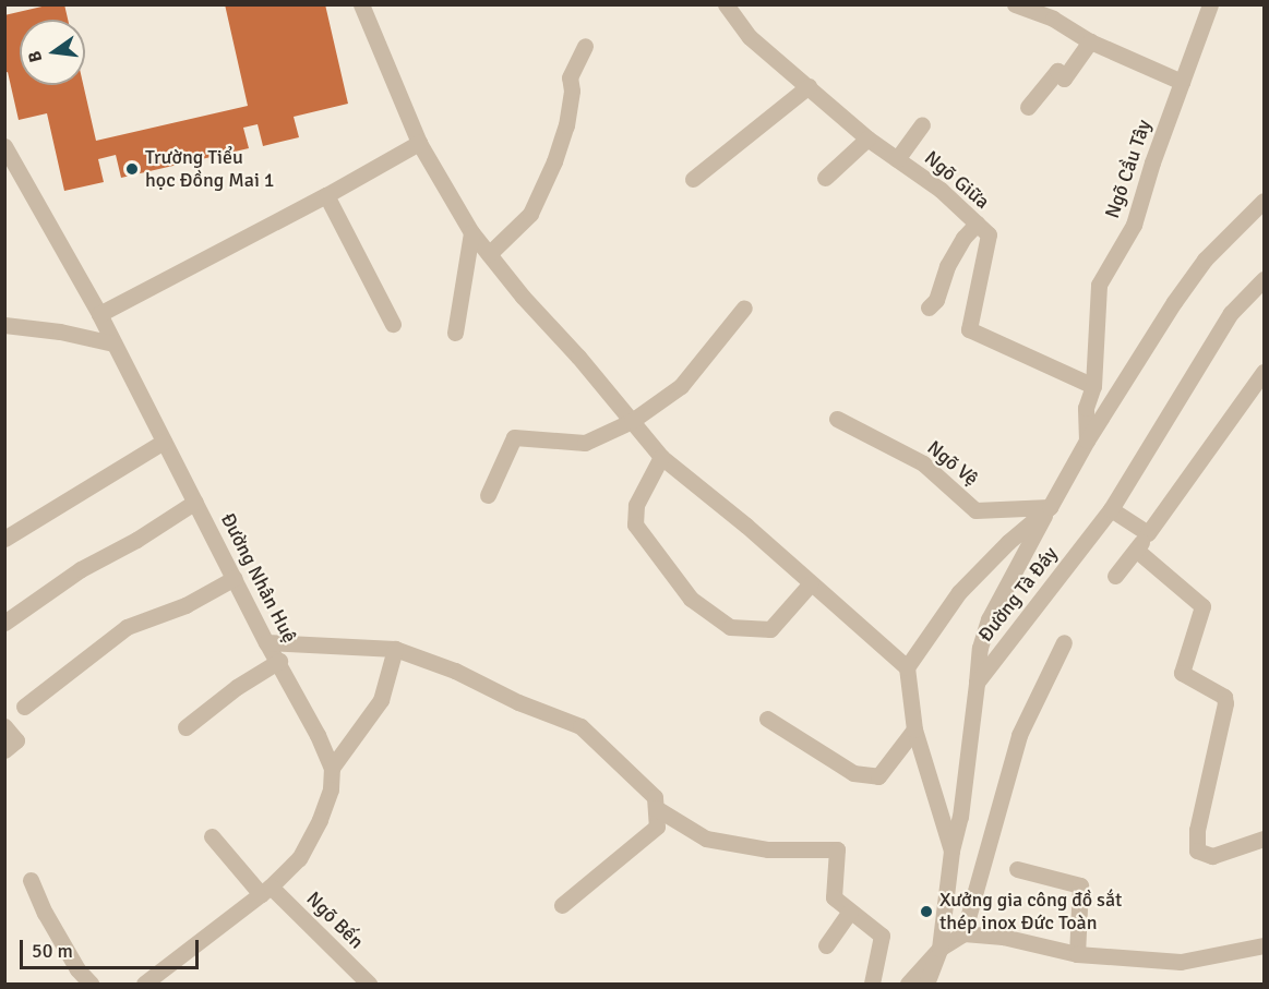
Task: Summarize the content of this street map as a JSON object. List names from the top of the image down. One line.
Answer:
{"streets":{"street":["Ngõ Cầu Tây","Ngõ Giữa","Ngõ Vệ","Đường Nhân Huệ","Đường Tà Đáy","Ngõ Bến"]},"crossings":[["Ngõ Cầu Tây","Ngõ Giữa"]],"places":["Trường Tiểu học Đồng Mai 1","Xưởng gia công đồ sắt thép inox Đức Toàn"],"scale_bar":"50 m","north":"left"}
